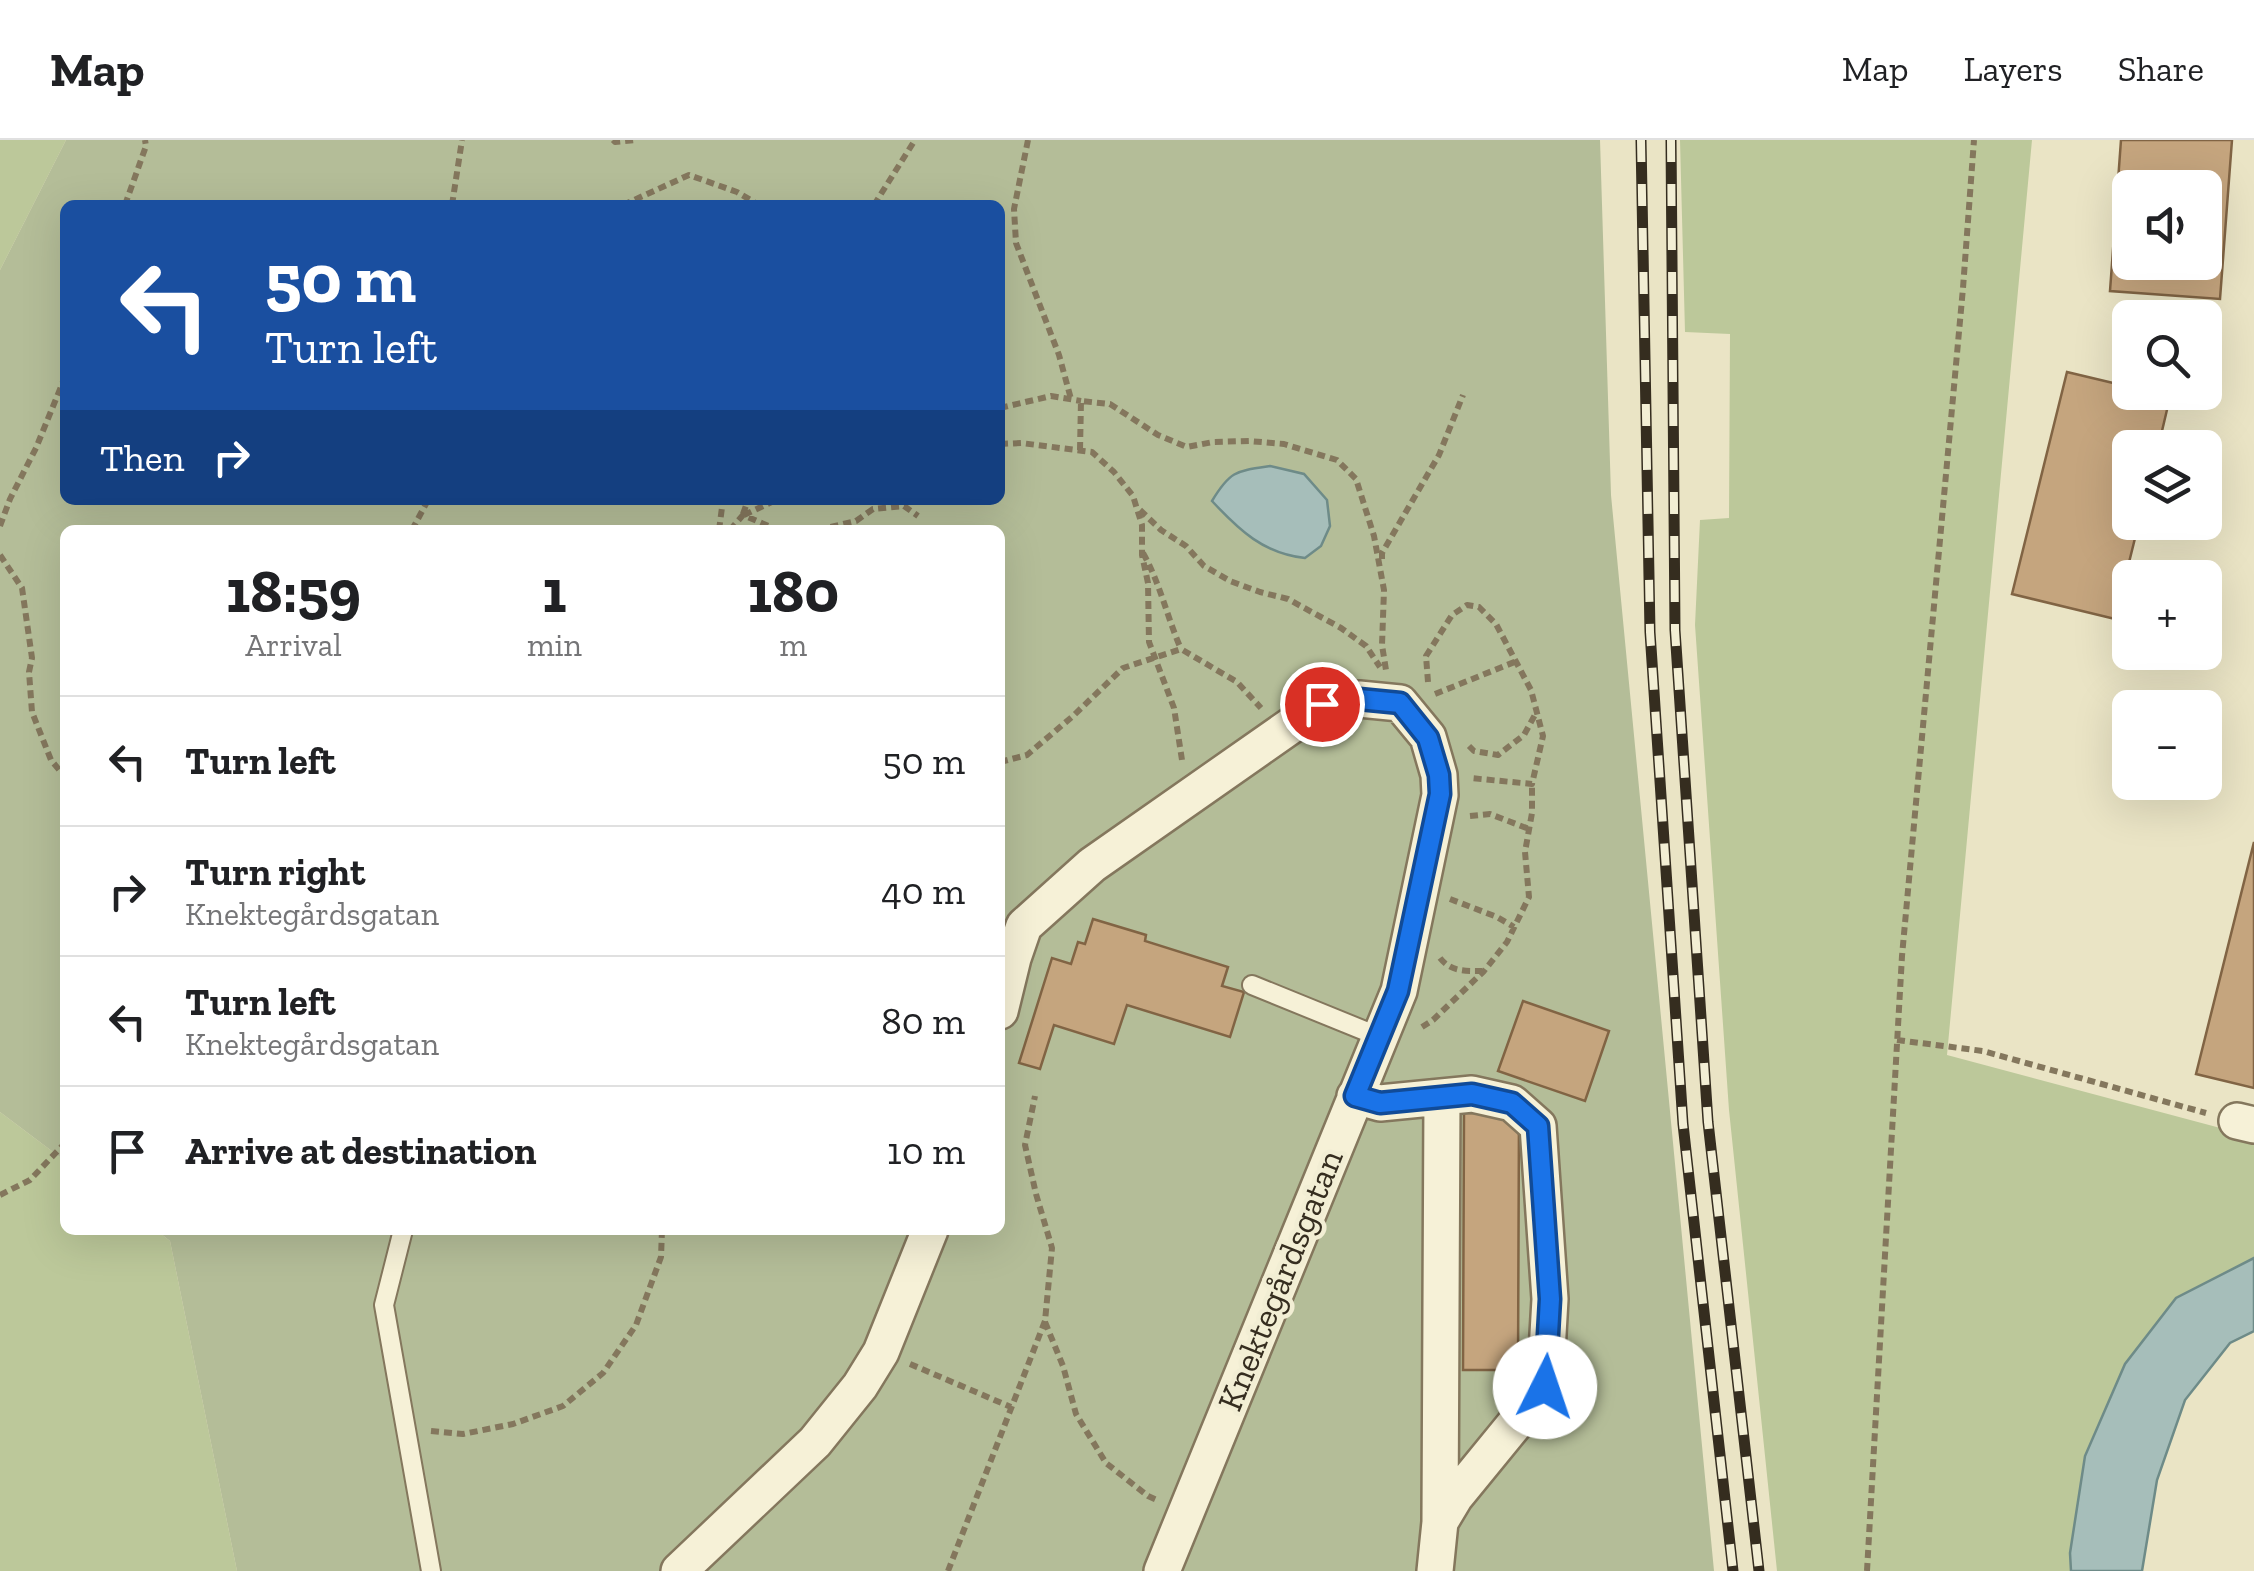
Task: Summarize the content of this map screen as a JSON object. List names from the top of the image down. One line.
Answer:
{"streets":{"street":["Knektegårdsgatan"]},"page":{"header":"Map","nav":["Map","Layers","Share"],"map_buttons":["+","−"],"turn":["50 m","Turn left"],"then":"Then","eta":["18:59","Arrival","1","min","180","m"],"list":[{"name":"Turn left","value":"50 m"},{"name":"Turn right","note":"Knektegårdsgatan","value":"40 m"},{"name":"Turn left","note":"Knektegårdsgatan","value":"80 m"},{"name":"Arrive at destination","value":"10 m"}]}}
